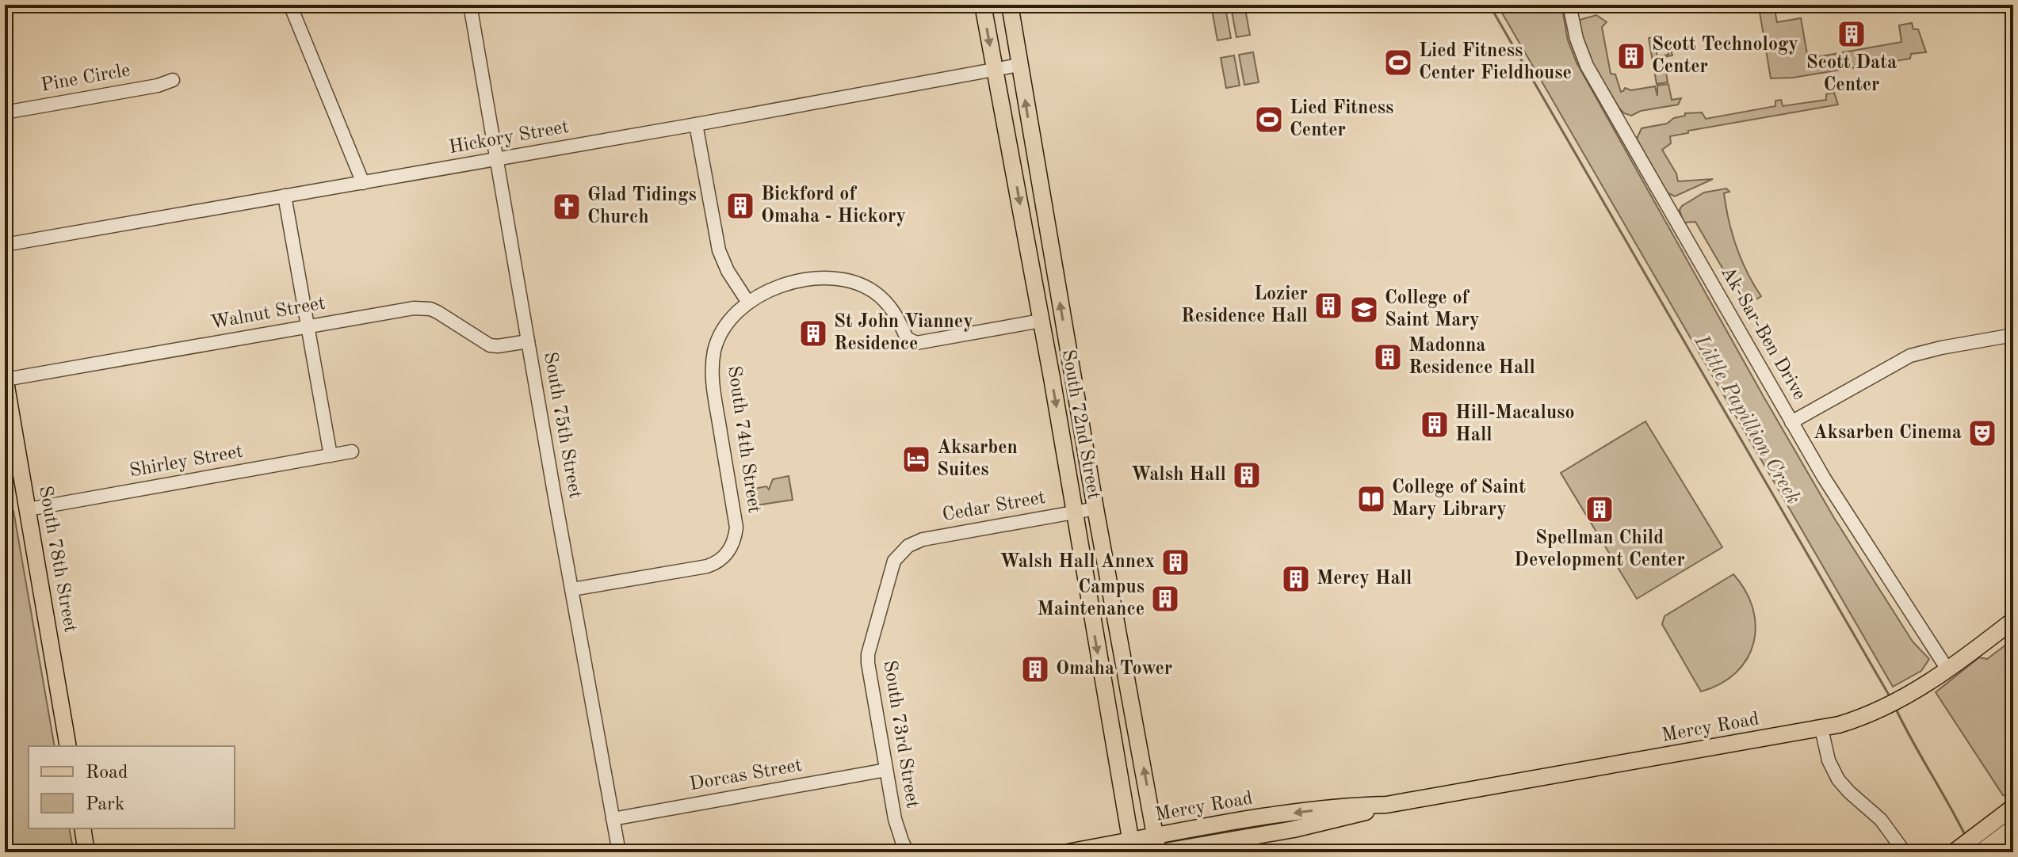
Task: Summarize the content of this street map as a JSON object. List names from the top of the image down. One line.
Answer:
{"streets":{"main road":["South 72nd Street","South 78th Street","Mercy Road"],"street":["Pine Circle","Hickory Street","Walnut Street","Ak-Sar-Ben Drive","South 75th Street","South 74th Street","Shirley Street","Cedar Street","South 73rd Street","Dorcas Street"]},"crossings":[["Hickory Street","South 72nd Street"],["Hickory Street","South 75th Street"],["Walnut Street","South 75th Street"],["Walnut Street","South 78th Street"],["Ak-Sar-Ben Drive","Mercy Road"],["South 72nd Street","Cedar Street"],["South 72nd Street","Mercy Road"],["South 75th Street","South 74th Street"],["South 75th Street","Dorcas Street"],["Shirley Street","South 78th Street"],["Cedar Street","South 73rd Street"],["South 73rd Street","Dorcas Street"]],"water":["Little Papillion Creek"],"places":{"building":["Scott Data Center","Scott Technology Center","Bickford of Omaha - Hickory","Lozier Residence Hall","St John Vianney Residence","Madonna Residence Hall","Hill-Macaluso Hall","Walsh Hall","Spellman Child Development Center","Walsh Hall Annex","Mercy Hall","Campus Maintenance","Omaha Tower"],"sports":["Lied Fitness Center Fieldhouse","Lied Fitness Center"],"church":["Glad Tidings Church"],"school or university":["College of Saint Mary"],"theatre":["Aksarben Cinema"],"hotel":["Aksarben Suites"],"library":["College of Saint Mary Library"]},"legend":["Road","Park"]}
